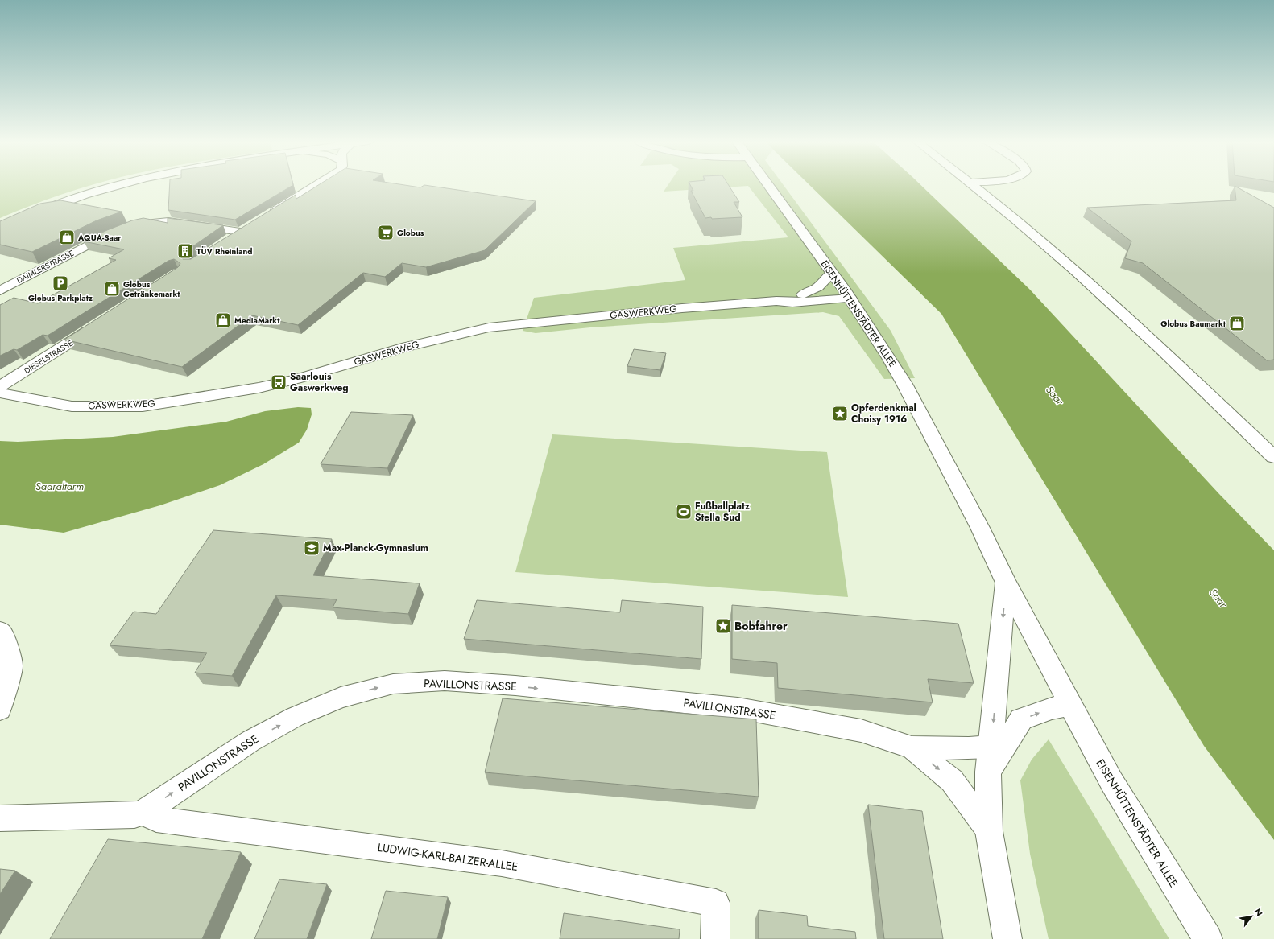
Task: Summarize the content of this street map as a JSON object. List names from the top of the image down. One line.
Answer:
{"streets":{"street":["DAIMLERSTRASSE","GASWERKWEG","EISENHÜTTENSTÄDTER ALLEE","DIESELSTRASSE","PAVILLONSTRASSE","LUDWIG-KARL-BALZER-ALLEE"]},"crossings":[["GASWERKWEG","EISENHÜTTENSTÄDTER ALLEE"],["PAVILLONSTRASSE","LUDWIG-KARL-BALZER-ALLEE"]],"one_way":["PAVILLONSTRASSE"],"water":["Saar","Saaraltarm"],"places":{"supermarket":["Globus"],"shop":["AQUA-Saar","Globus Getränkemarkt","MediaMarkt","Globus Baumarkt"],"building":["TÜV Rheinland"],"parking":["Globus Parkplatz"],"bus stop":["Saarlouis Gaswerkweg"],"place":["Opferdenkmal Choisy 1916","Bobfahrer"],"sports":["Fußballplatz Stella Sud"],"school or university":["Max-Planck-Gymnasium"]},"north":"top right"}
